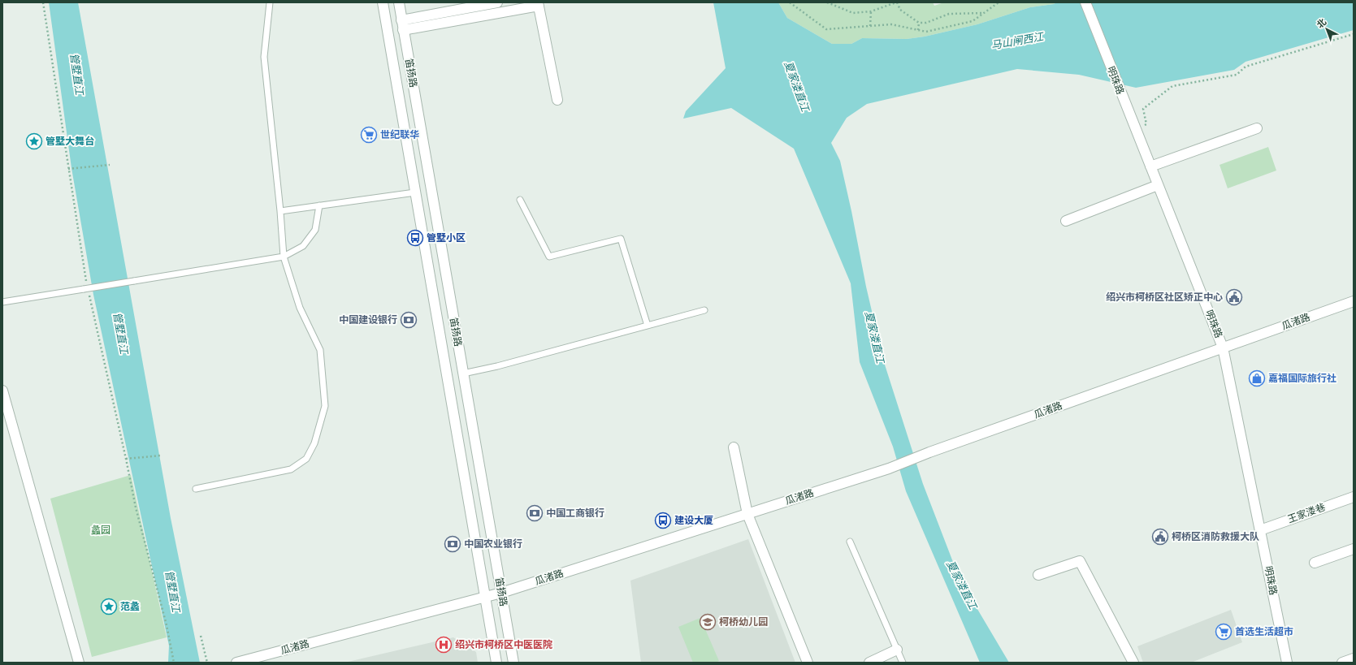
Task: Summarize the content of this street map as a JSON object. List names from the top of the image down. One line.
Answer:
{"streets":{"street":["笛扬路","明珠路","瓜渚路","王家溇巷"]},"crossings":[["笛扬路","瓜渚路"],["明珠路","瓜渚路"],["明珠路","王家溇巷"]],"water":["马山闸西江","管墅直江","夏家溇直江"],"parks":["蠡园"],"places":{"supermarket":["世纪联华","首选生活超市"],"place":["管墅大舞台","范蠡"],"bus stop":["管墅小区","建设大厦"],"public building":["绍兴市柯桥区社区矫正中心","柯桥区消防救援大队"],"bank":["中国建设银行","中国工商银行","中国农业银行"],"shop":["嘉福国际旅行社"],"school or university":["柯桥幼儿园"],"hospital":["绍兴市柯桥区中医医院"]},"north":"top left"}
